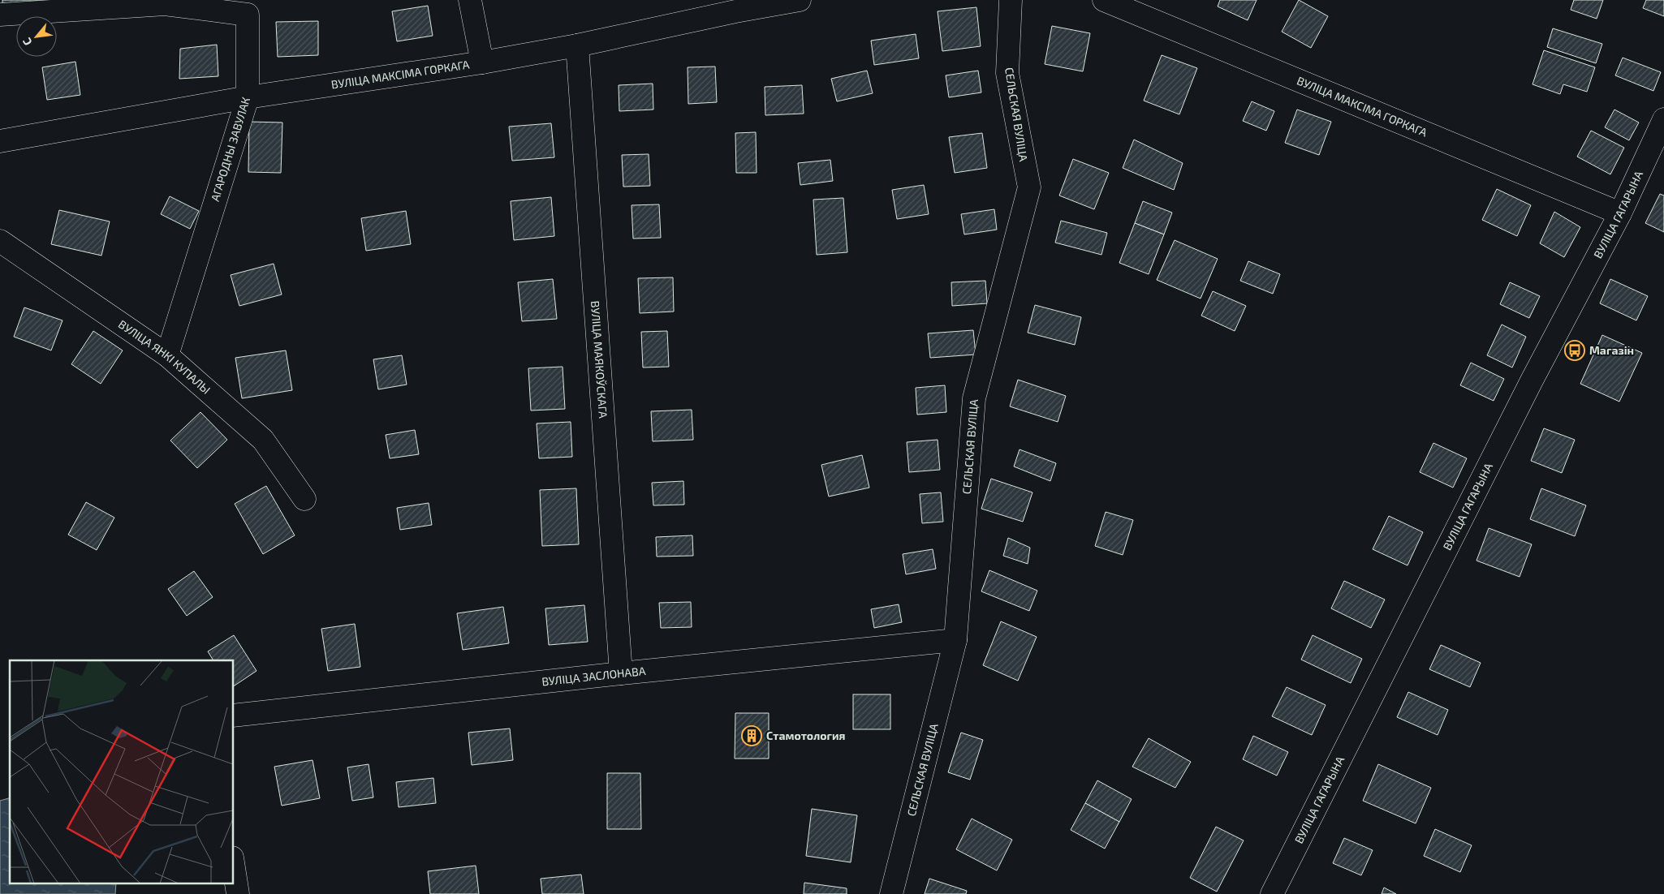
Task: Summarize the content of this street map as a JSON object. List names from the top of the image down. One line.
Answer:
{"streets":{"street":["ВУЛІЦА МАКСІМА ГОРКАГА","СЕЛЬСКАЯ ВУЛІЦА","АГАРОДНЫ ЗАВУЛАК","ВУЛІЦА ГАГАРЫНА","ВУЛІЦА ЯНКІ КУПАЛЫ","ВУЛІЦА МАЯКОЎСКАГА","ВУЛІЦА ЗАСЛОНАВА"]},"crossings":[["ВУЛІЦА МАКСІМА ГОРКАГА","АГАРОДНЫ ЗАВУЛАК"],["ВУЛІЦА МАКСІМА ГОРКАГА","ВУЛІЦА ГАГАРЫНА"],["ВУЛІЦА МАКСІМА ГОРКАГА","ВУЛІЦА МАЯКОЎСКАГА"],["СЕЛЬСКАЯ ВУЛІЦА","ВУЛІЦА ЗАСЛОНАВА"],["АГАРОДНЫ ЗАВУЛАК","ВУЛІЦА ЯНКІ КУПАЛЫ"],["ВУЛІЦА МАЯКОЎСКАГА","ВУЛІЦА ЗАСЛОНАВА"]],"places":{"bus stop":["Магазін"],"building":["Стамотология"]},"north":"bottom left"}
